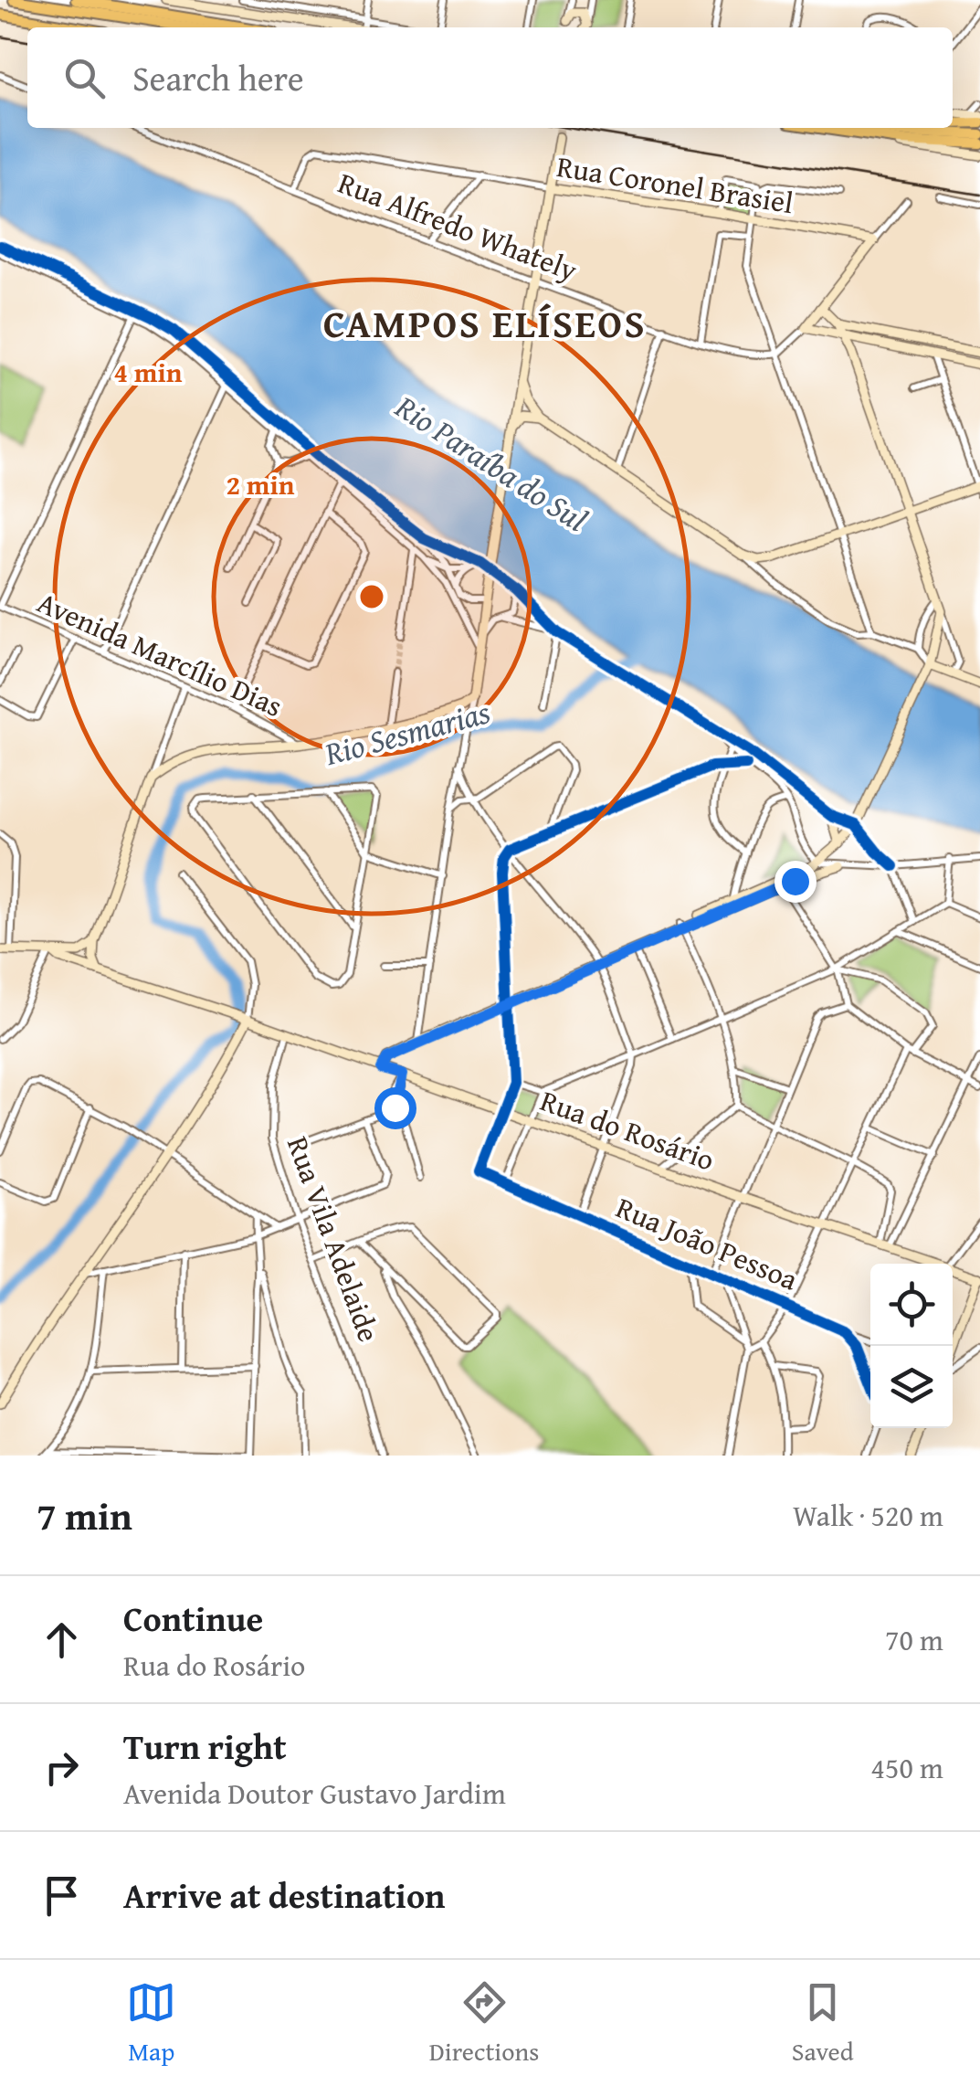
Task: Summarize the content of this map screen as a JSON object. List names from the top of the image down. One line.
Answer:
{"streets":{"street":["Rua Coronel Brasiel","Rua Alfredo Whately","Avenida Marcílio Dias","Rua do Rosário","Rua Vila Adelaide","Rua João Pessoa"]},"crossings":[["Rua Coronel Brasiel","Rua Alfredo Whately"],["Rua do Rosário","Rua Vila Adelaide"],["Rua do Rosário","Rua João Pessoa"]],"districts":["CAMPOS ELÍSEOS"],"water":["Rio Paraíba do Sul","Rio Sesmarias"],"page":{"search":"Search here","heading":["7 min","Walk · 520 m"],"list":[["Continue","Rua do Rosário","70 m"],["Turn right","Avenida Doutor Gustavo Jardim","450 m"],"Arrive at destination"],"nav":["Map","Directions","Saved"]},"rings":["4 min","2 min"]}
